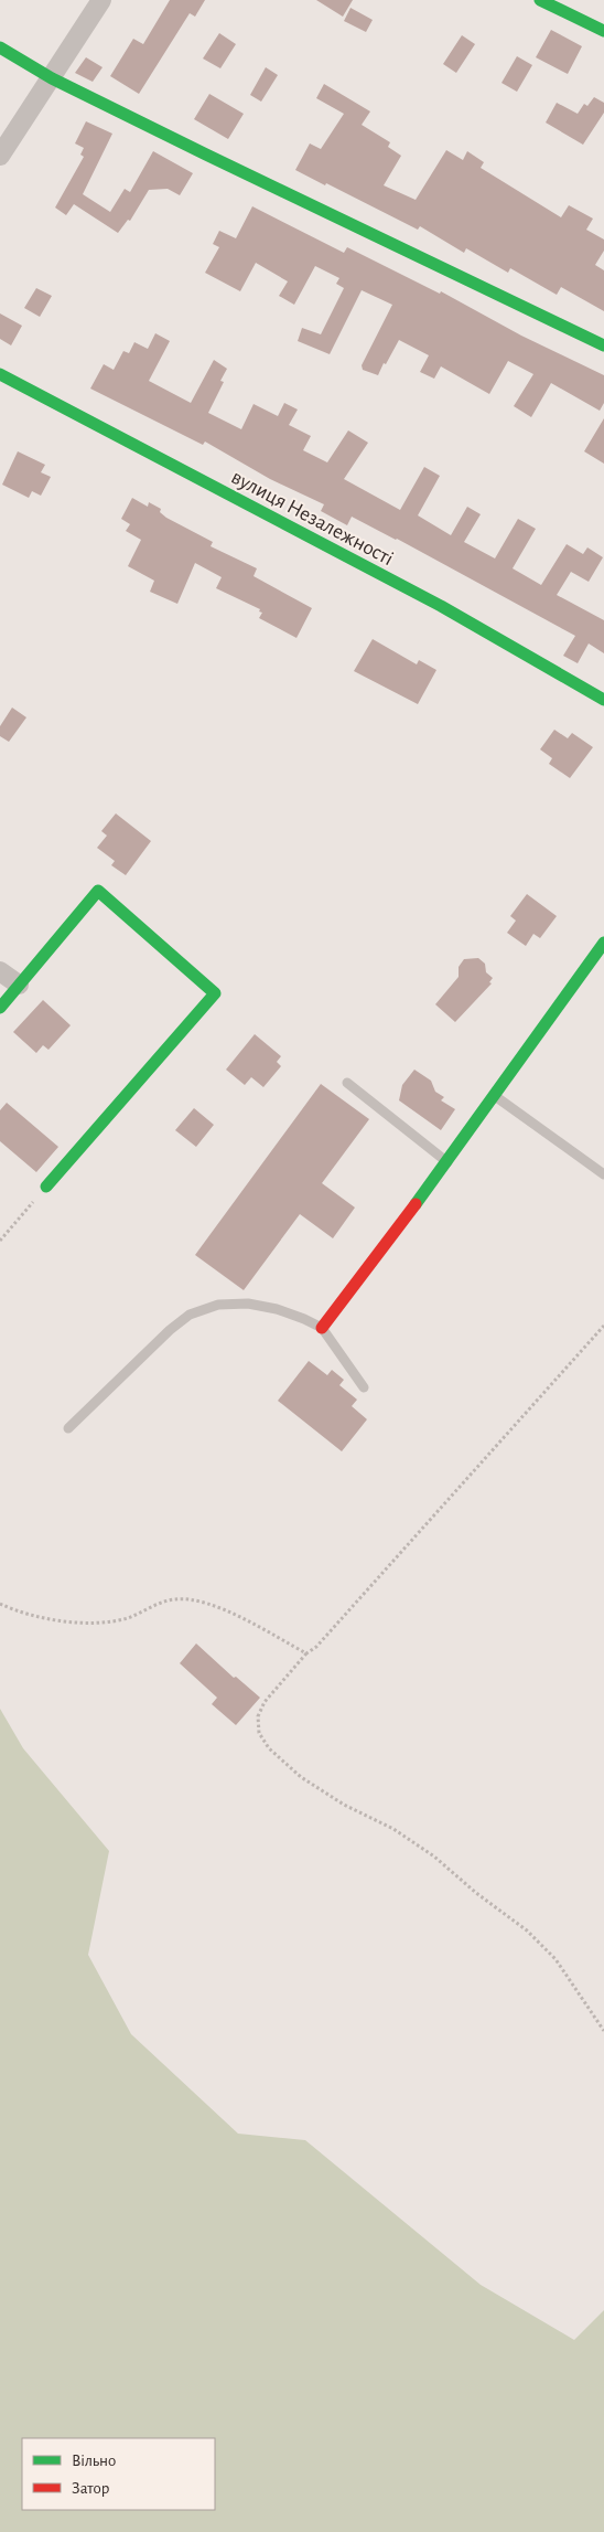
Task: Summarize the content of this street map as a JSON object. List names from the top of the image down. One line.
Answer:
{"streets":{"street":["вулиця Незалежності"]},"legend":["Вільно","Затор"]}
